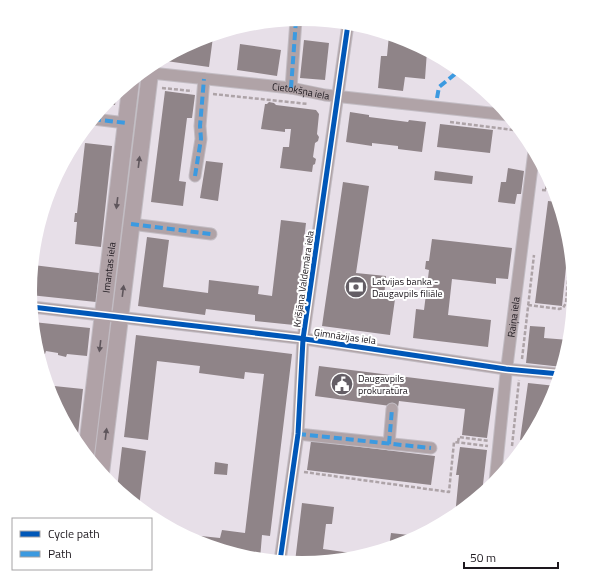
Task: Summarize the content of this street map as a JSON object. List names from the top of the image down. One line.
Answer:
{"streets":{"street":["Cietokšņa iela","Imantas iela","Krišjāņa Valdemāra iela","Raiņa iela","Ģimnāzijas iela"]},"crossings":[["Cietokšņa iela","Krišjāņa Valdemāra iela"],["Imantas iela","Ģimnāzijas iela"],["Krišjāņa Valdemāra iela","Ģimnāzijas iela"],["Raiņa iela","Ģimnāzijas iela"]],"places":{"bank":["Latvijas banka - Daugavpils filiāle"],"public building":["Daugavpils prokuratūra"]},"legend":["Cycle path","Path"],"scale_bar":"50 m"}
